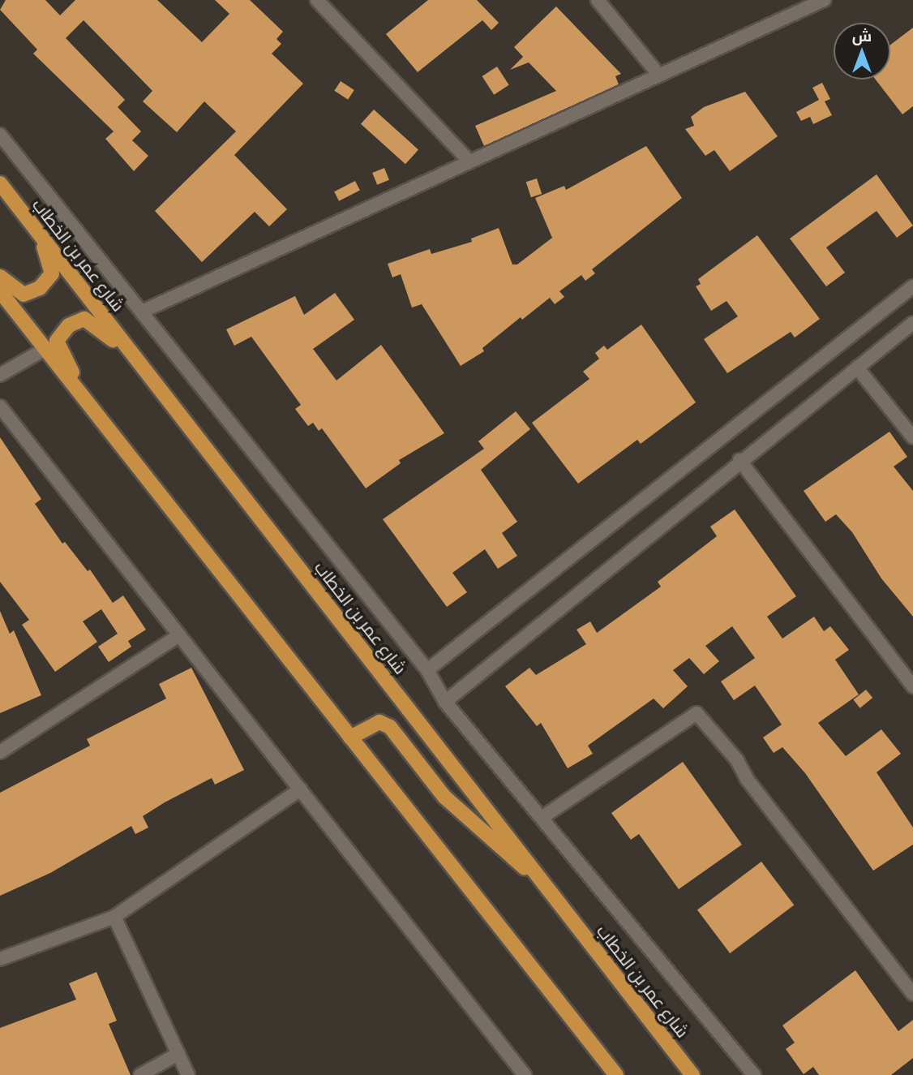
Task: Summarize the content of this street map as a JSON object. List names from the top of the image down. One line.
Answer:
{"streets":{"main road":["شارع عمر بن الخطاب"]},"north":"top"}
